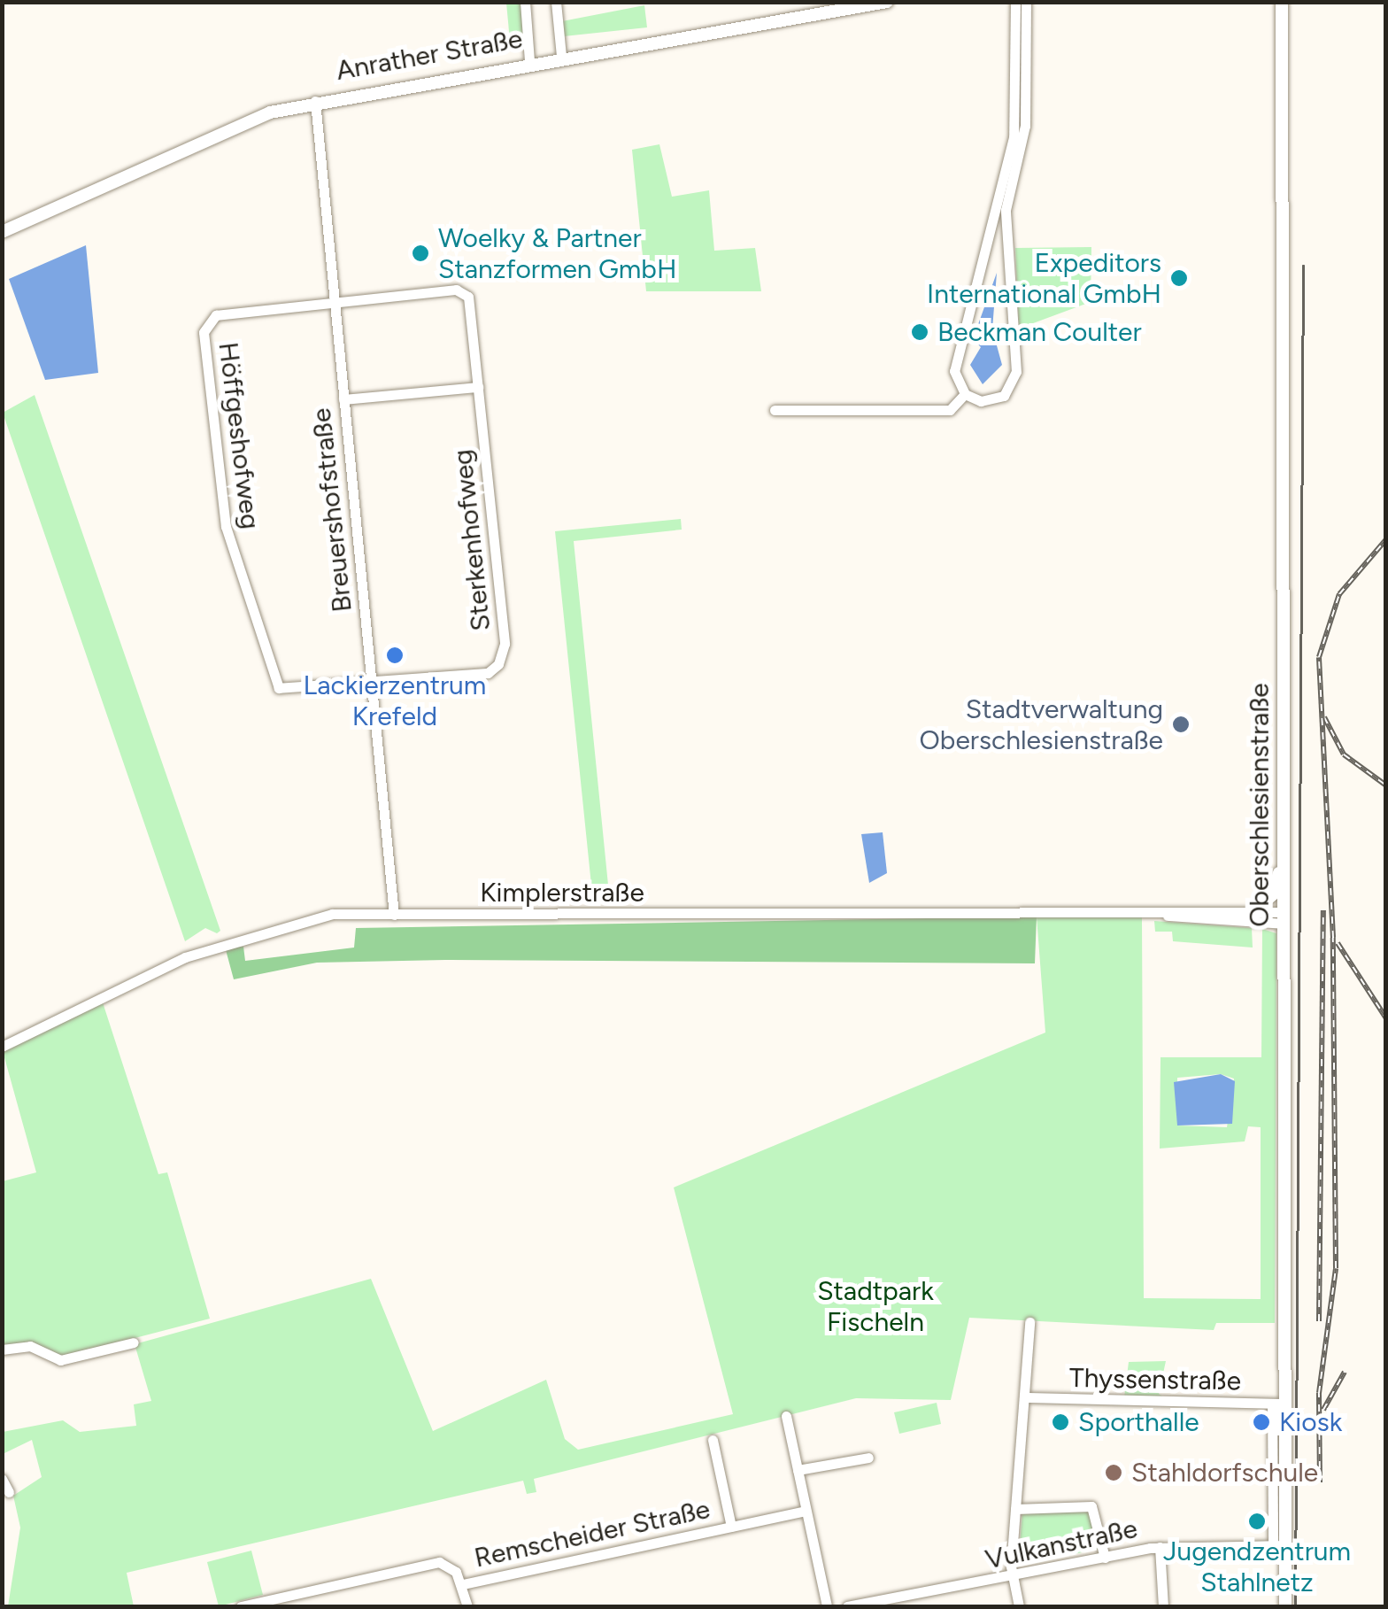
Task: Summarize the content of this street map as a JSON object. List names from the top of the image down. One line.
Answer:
{"streets":{"main road":["Anrather Straße","Oberschlesienstraße"],"street":["Höffgeshofweg","Breuershofstraße","Sterkenhofweg","Kimplerstraße","Thyssenstraße","Remscheider Straße","Vulkanstraße"]},"crossings":[["Anrather Straße","Breuershofstraße"],["Höffgeshofweg","Breuershofstraße"],["Höffgeshofweg","Sterkenhofweg"],["Breuershofstraße","Sterkenhofweg"],["Breuershofstraße","Kimplerstraße"],["Oberschlesienstraße","Kimplerstraße"],["Oberschlesienstraße","Thyssenstraße"],["Oberschlesienstraße","Vulkanstraße"]],"parks":["Stadtpark Fischeln"],"places":["Woelky & Partner Stanzformen GmbH","Expeditors International GmbH","Beckman Coulter","Lackierzentrum Krefeld","Stadtverwaltung Oberschlesienstraße","Sporthalle","Kiosk","Stahldorfschule","Jugendzentrum Stahlnetz"]}
